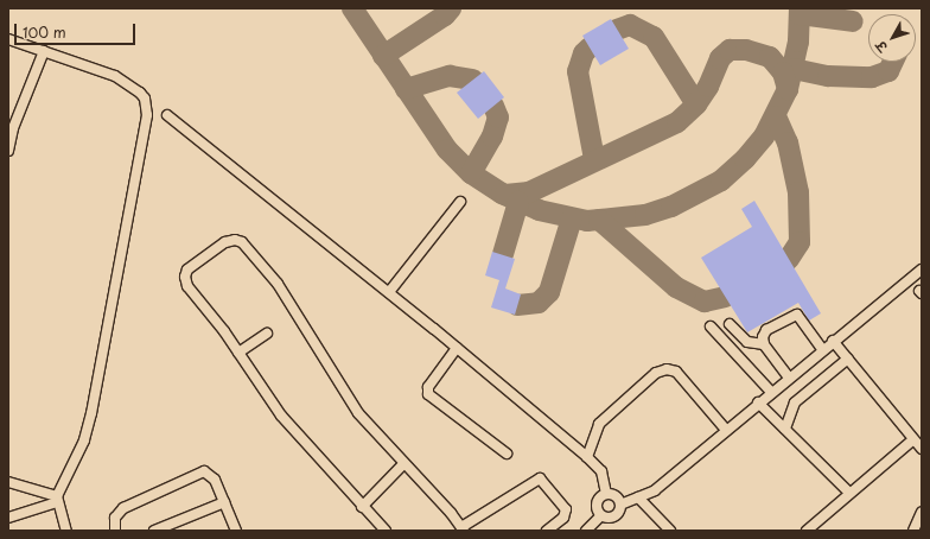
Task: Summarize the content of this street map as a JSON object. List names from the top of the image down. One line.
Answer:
{"scale_bar":"100 m","north":"bottom left"}
